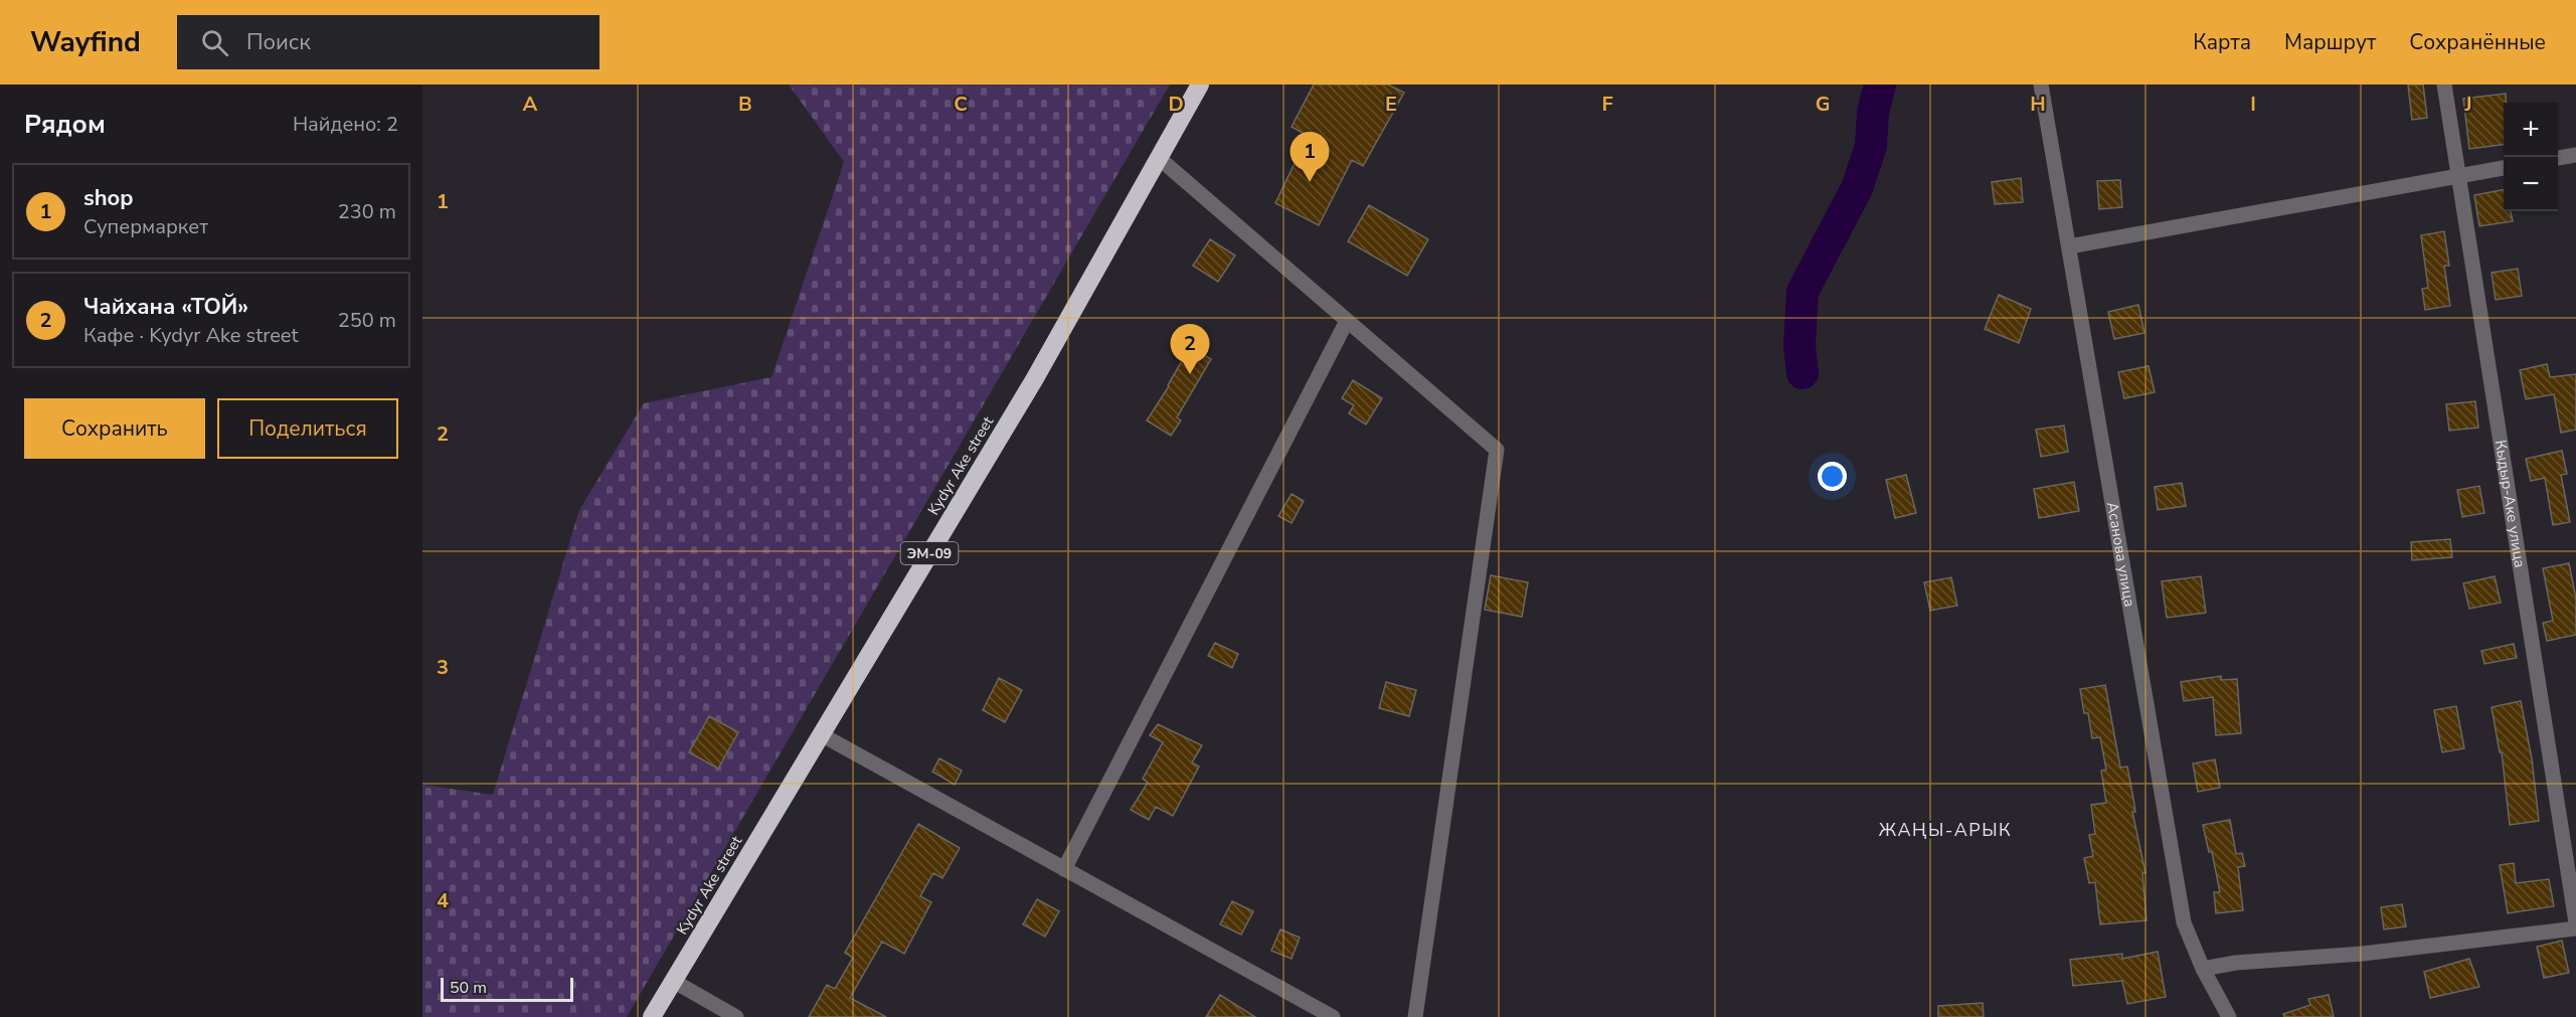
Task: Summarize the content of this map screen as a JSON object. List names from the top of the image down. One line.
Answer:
{"streets":{"highway":["Kydyr Ake street","ЭМ-09"],"street":["Кыдыр-Аке улица","Асанова улица"]},"districts":["ЖАҢЫ-АРЫК"],"scale_bar":"50 m","page":{"header":"Wayfind","search":"Поиск","nav":["Карта","Маршрут","Сохранённые"],"heading":["Рядом","Найдено: 2"],"map_buttons":["+","−"],"pins":["1","2"],"list":[{"mark":"1","name":"shop","note":"Супермаркет","value":"230 m"},{"mark":"2","name":"Чайхана «ТОЙ»","note":"Кафе · Kydyr Ake street","value":"250 m"}],"buttons":["Сохранить","Поделиться"],"scale":"50 m"},"grid":{"columns":["A","B","C","D","E","F","G","H","I","J"],"rows":["1","2","3","4"]}}
